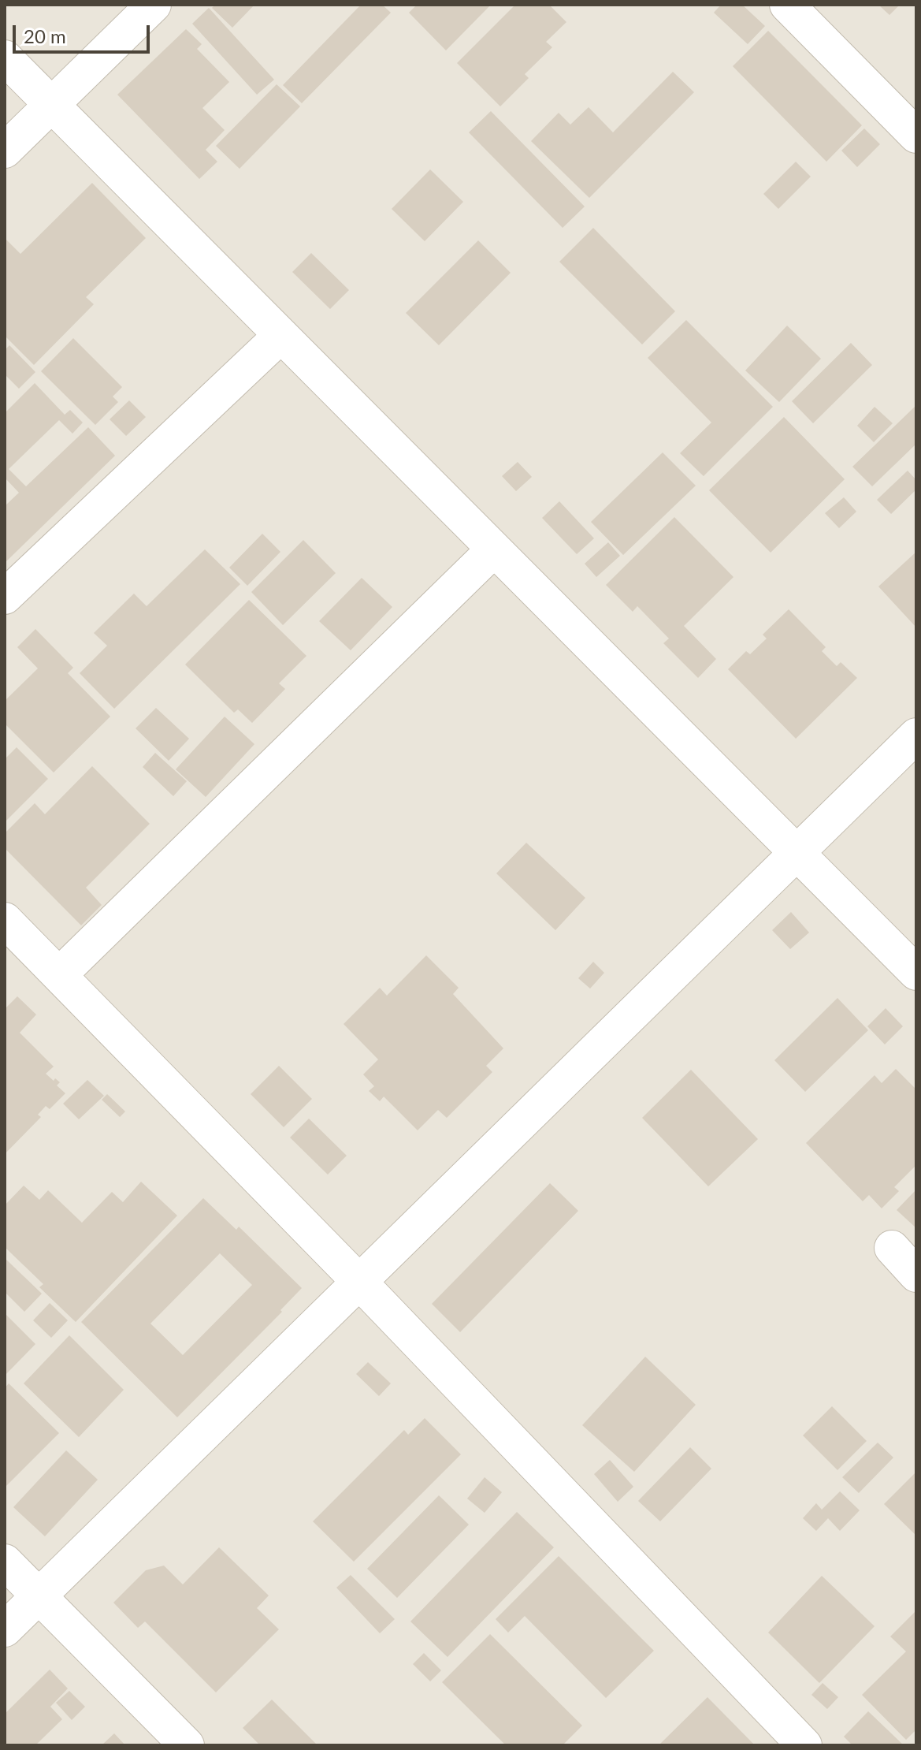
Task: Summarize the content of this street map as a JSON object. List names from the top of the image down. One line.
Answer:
{"scale_bar":"20 m"}
